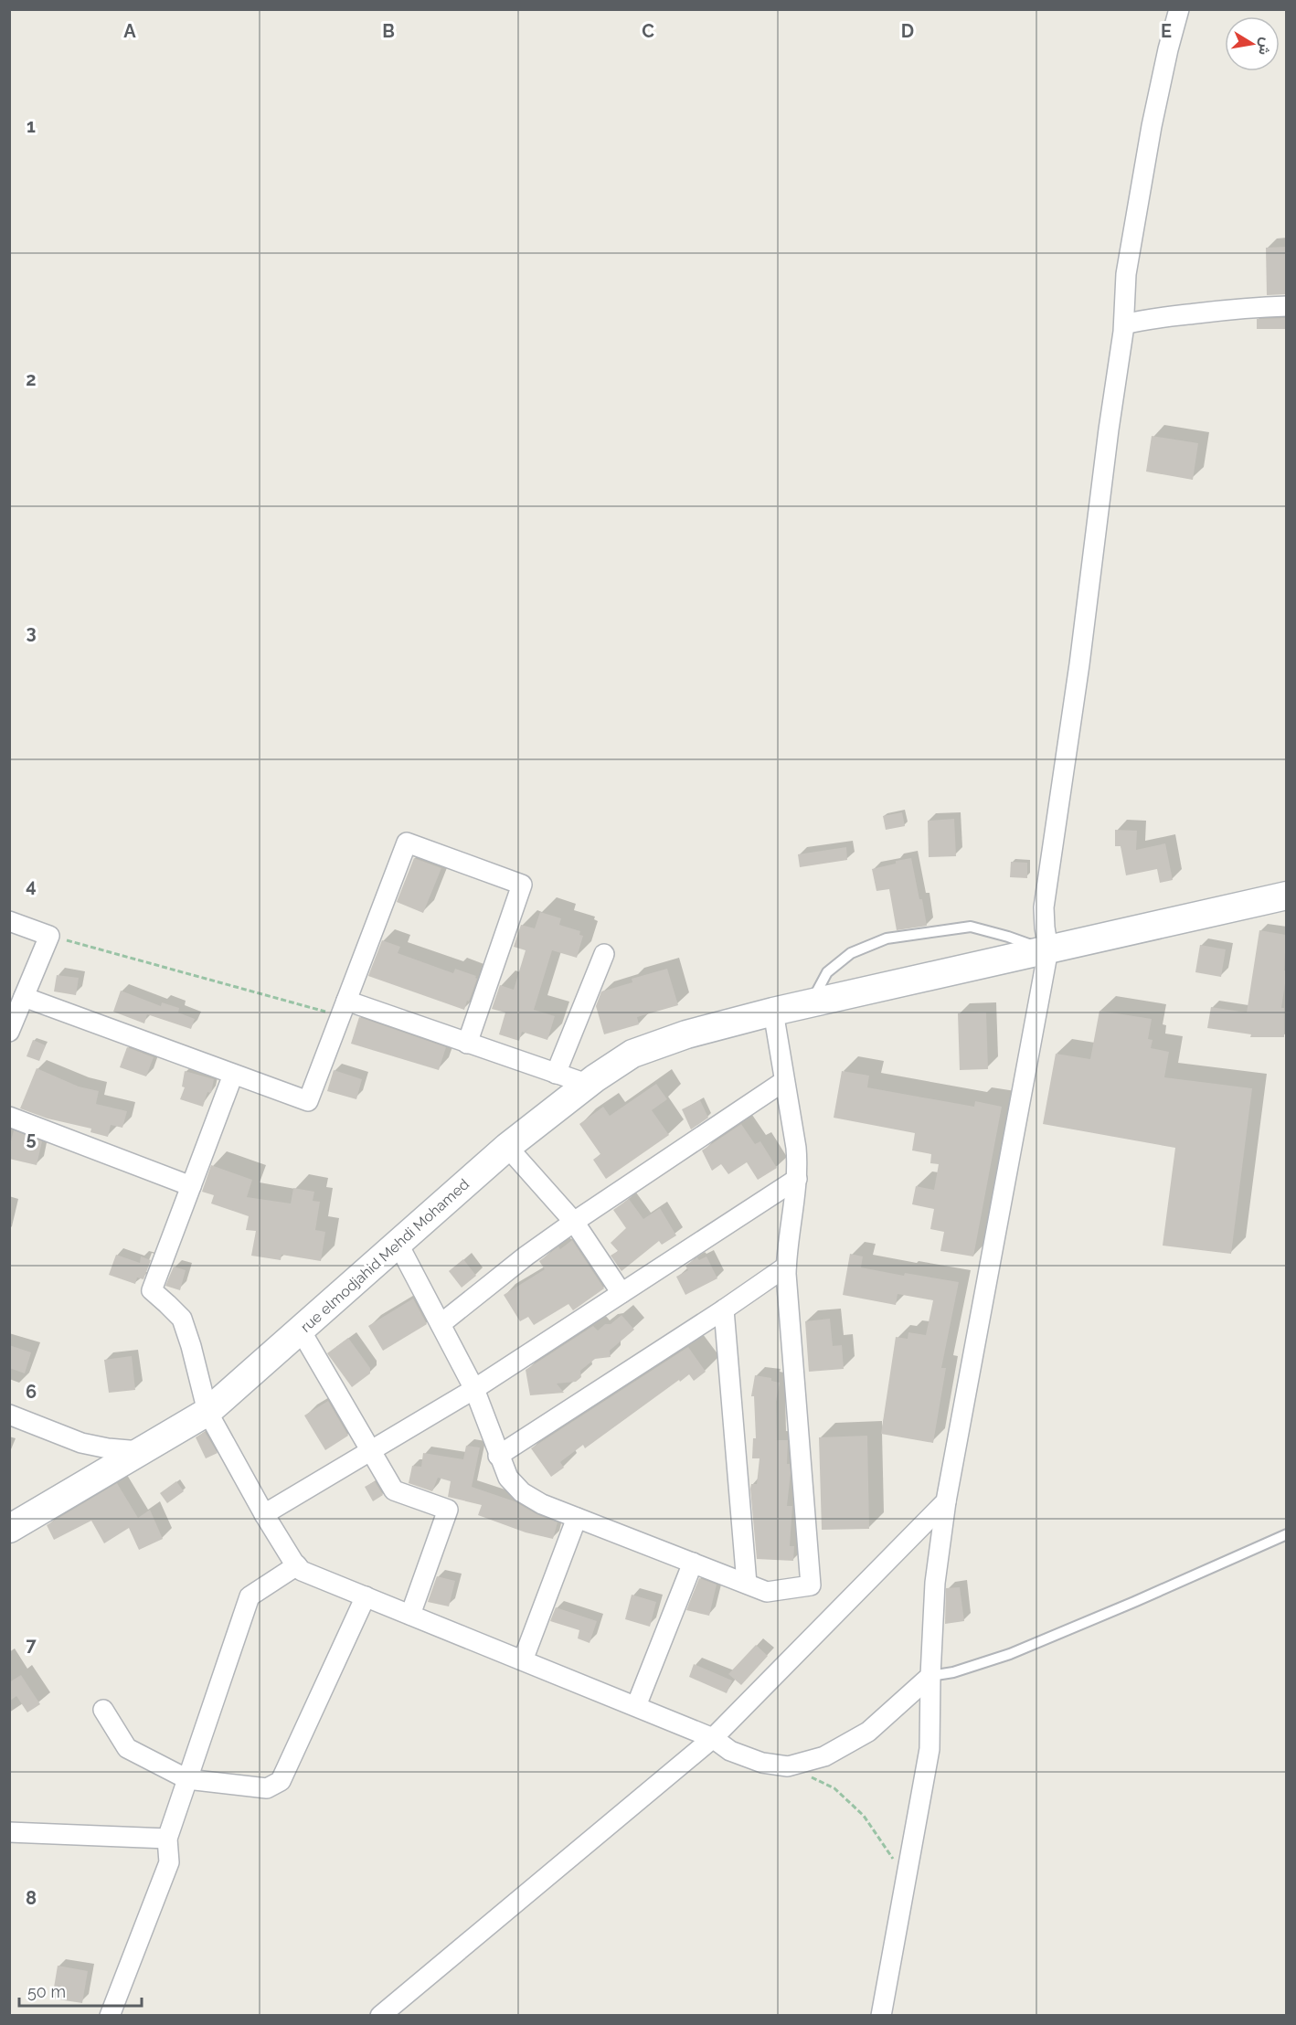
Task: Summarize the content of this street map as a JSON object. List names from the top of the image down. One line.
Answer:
{"streets":{"main road":["rue elmodjahid Mehdi Mohamed"]},"scale_bar":"50 m","north":"right","grid":{"columns":["A","B","C","D","E"],"rows":["1","2","3","4","5","6","7","8"]}}
